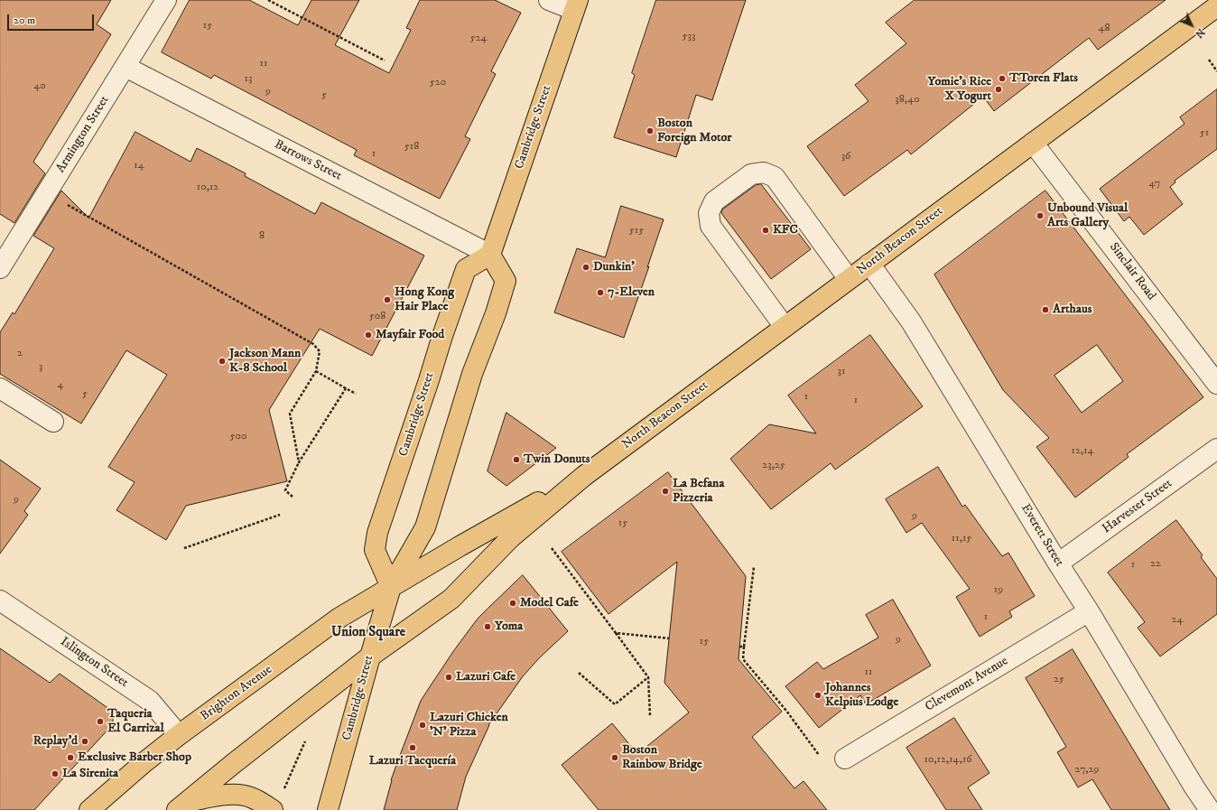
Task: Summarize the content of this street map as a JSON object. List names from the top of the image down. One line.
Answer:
{"streets":{"main road":["Cambridge Street","North Beacon Street","Brighton Avenue"],"street":["Armington Street","Barrows Street","Sinclair Road","Harvester Street","Everett Street","Islington Street","Clevemont Avenue"]},"crossings":[["Cambridge Street","Barrows Street"],["Cambridge Street","North Beacon Street"],["Cambridge Street","Brighton Avenue"],["Armington Street","Barrows Street"],["North Beacon Street","Sinclair Road"],["North Beacon Street","Everett Street"],["North Beacon Street","Brighton Avenue"],["Harvester Street","Everett Street"],["Everett Street","Clevemont Avenue"],["Islington Street","Brighton Avenue"]],"districts":["Union Square"],"places":["TToren Flats","Yomie's Rice X Yogurt","Boston Foreign Motor","Unbound Visual Arts Gallery","KFC","Dunkin'","7-Eleven","Hong Kong Hair Place","Arthaus","Mayfair Food","Jackson Mann K-8 School","Twin Donuts","La Befana Pizzeria","Model Cafe","Yoma","Lazuri Cafe","Johannes Kelpius Lodge","Taqueria El Carrizal","Lazuri Chicken 'N' Pizza","Replay'd","Lazuri Tacquería","Exclusive Barber Shop","Boston Rainbow Bridge","La Sirenita"],"house_numbers":["15","48","533","524","11","13","520","40","9","5","38,40","51","518","1","36","14","47","10,12","515","8","508","2","3","31","4","5","1","1","500","12,14","23,25","9","9","15","11,15","22","1","19","1","24","9","15","11","25","10,12,14,16","27,29"],"scale_bar":"20 m","north":"bottom right"}
